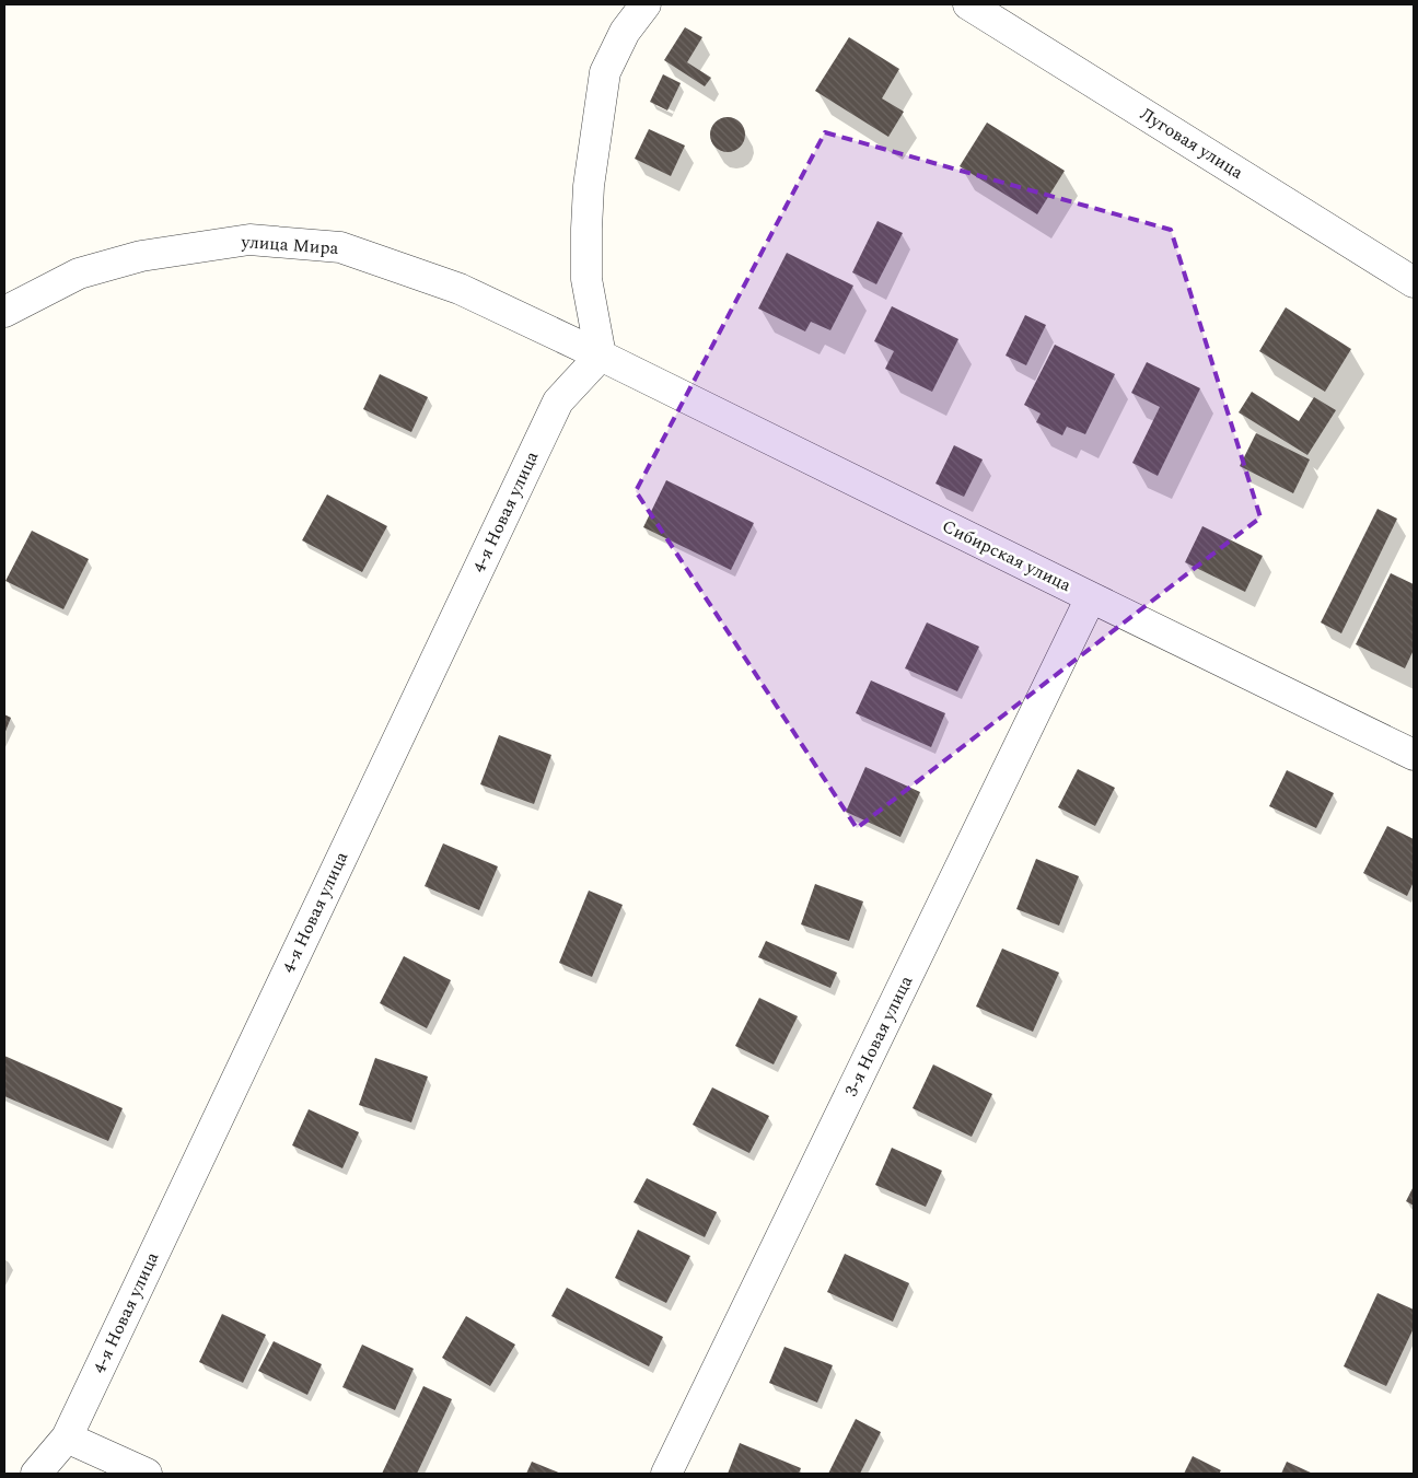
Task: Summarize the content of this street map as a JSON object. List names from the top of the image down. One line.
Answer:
{"streets":{"street":["Луговая улица","улица Мира","4-я Новая улица","Сибирская улица","3-я Новая улица"]},"crossings":[["улица Мира","4-я Новая улица"],["улица Мира","Сибирская улица"],["4-я Новая улица","Сибирская улица"],["Сибирская улица","3-я Новая улица"]]}
